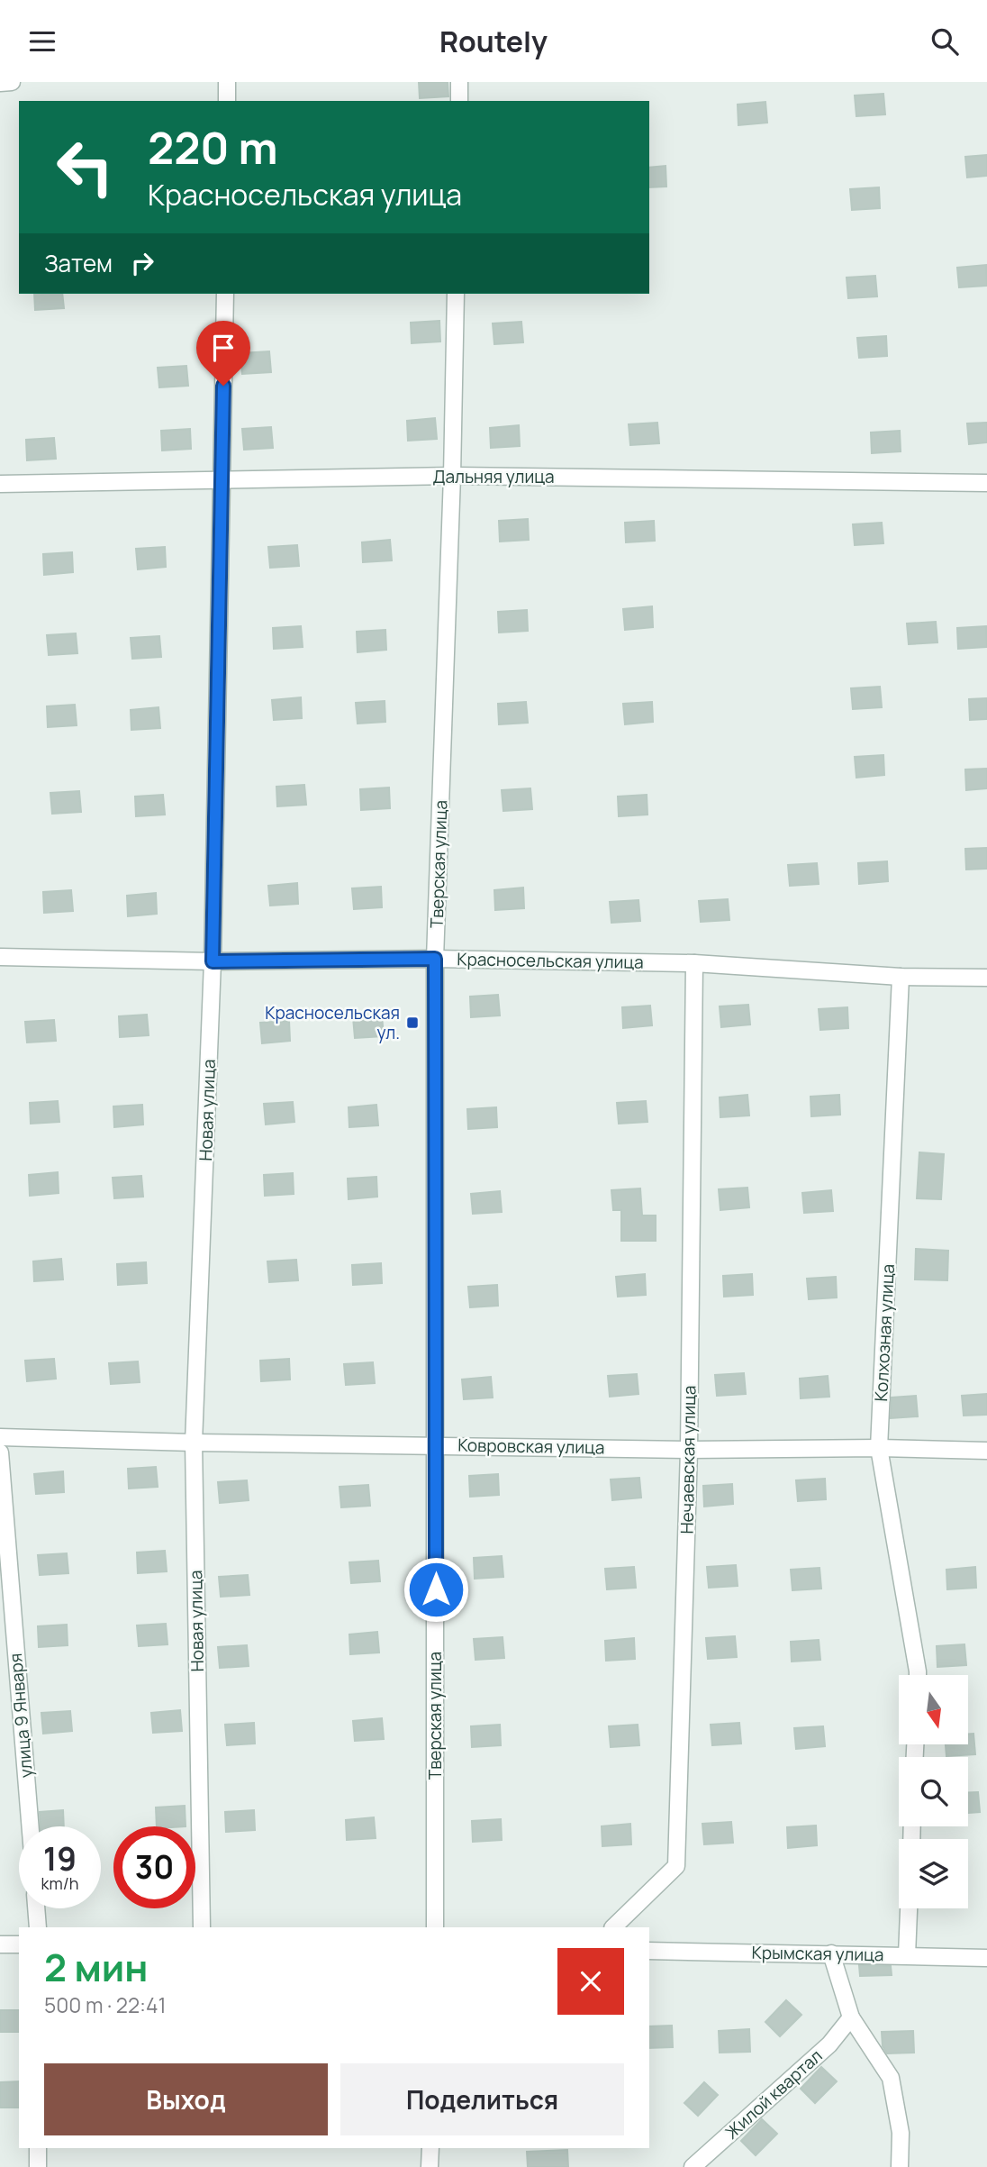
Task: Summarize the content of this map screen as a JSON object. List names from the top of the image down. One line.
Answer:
{"streets":{"street":["Дальняя улица","Тверская улица","Красносельская улица","Новая улица","Колхозная улица","Ковровская улица","Нечаевская улица","улица 9 Января","Крымская улица","Жилой квартал"]},"crossings":[["Дальняя улица","Тверская улица"],["Дальняя улица","Новая улица"],["Тверская улица","Красносельская улица"],["Тверская улица","Ковровская улица"],["Красносельская улица","Новая улица"],["Красносельская улица","Колхозная улица"],["Красносельская улица","Нечаевская улица"],["Новая улица","Ковровская улица"],["Колхозная улица","Ковровская улица"],["Ковровская улица","Нечаевская улица"]],"places":{"transit":["Красносельская ул."]},"north":"bottom","page":{"header":"Routely","turn":["220 m","Красносельская улица"],"then":"Затем","speed":"19 km/h","limit":"30","heading":["2 мин","500 m · 22:41"],"buttons":["Выход","Поделиться"]}}
